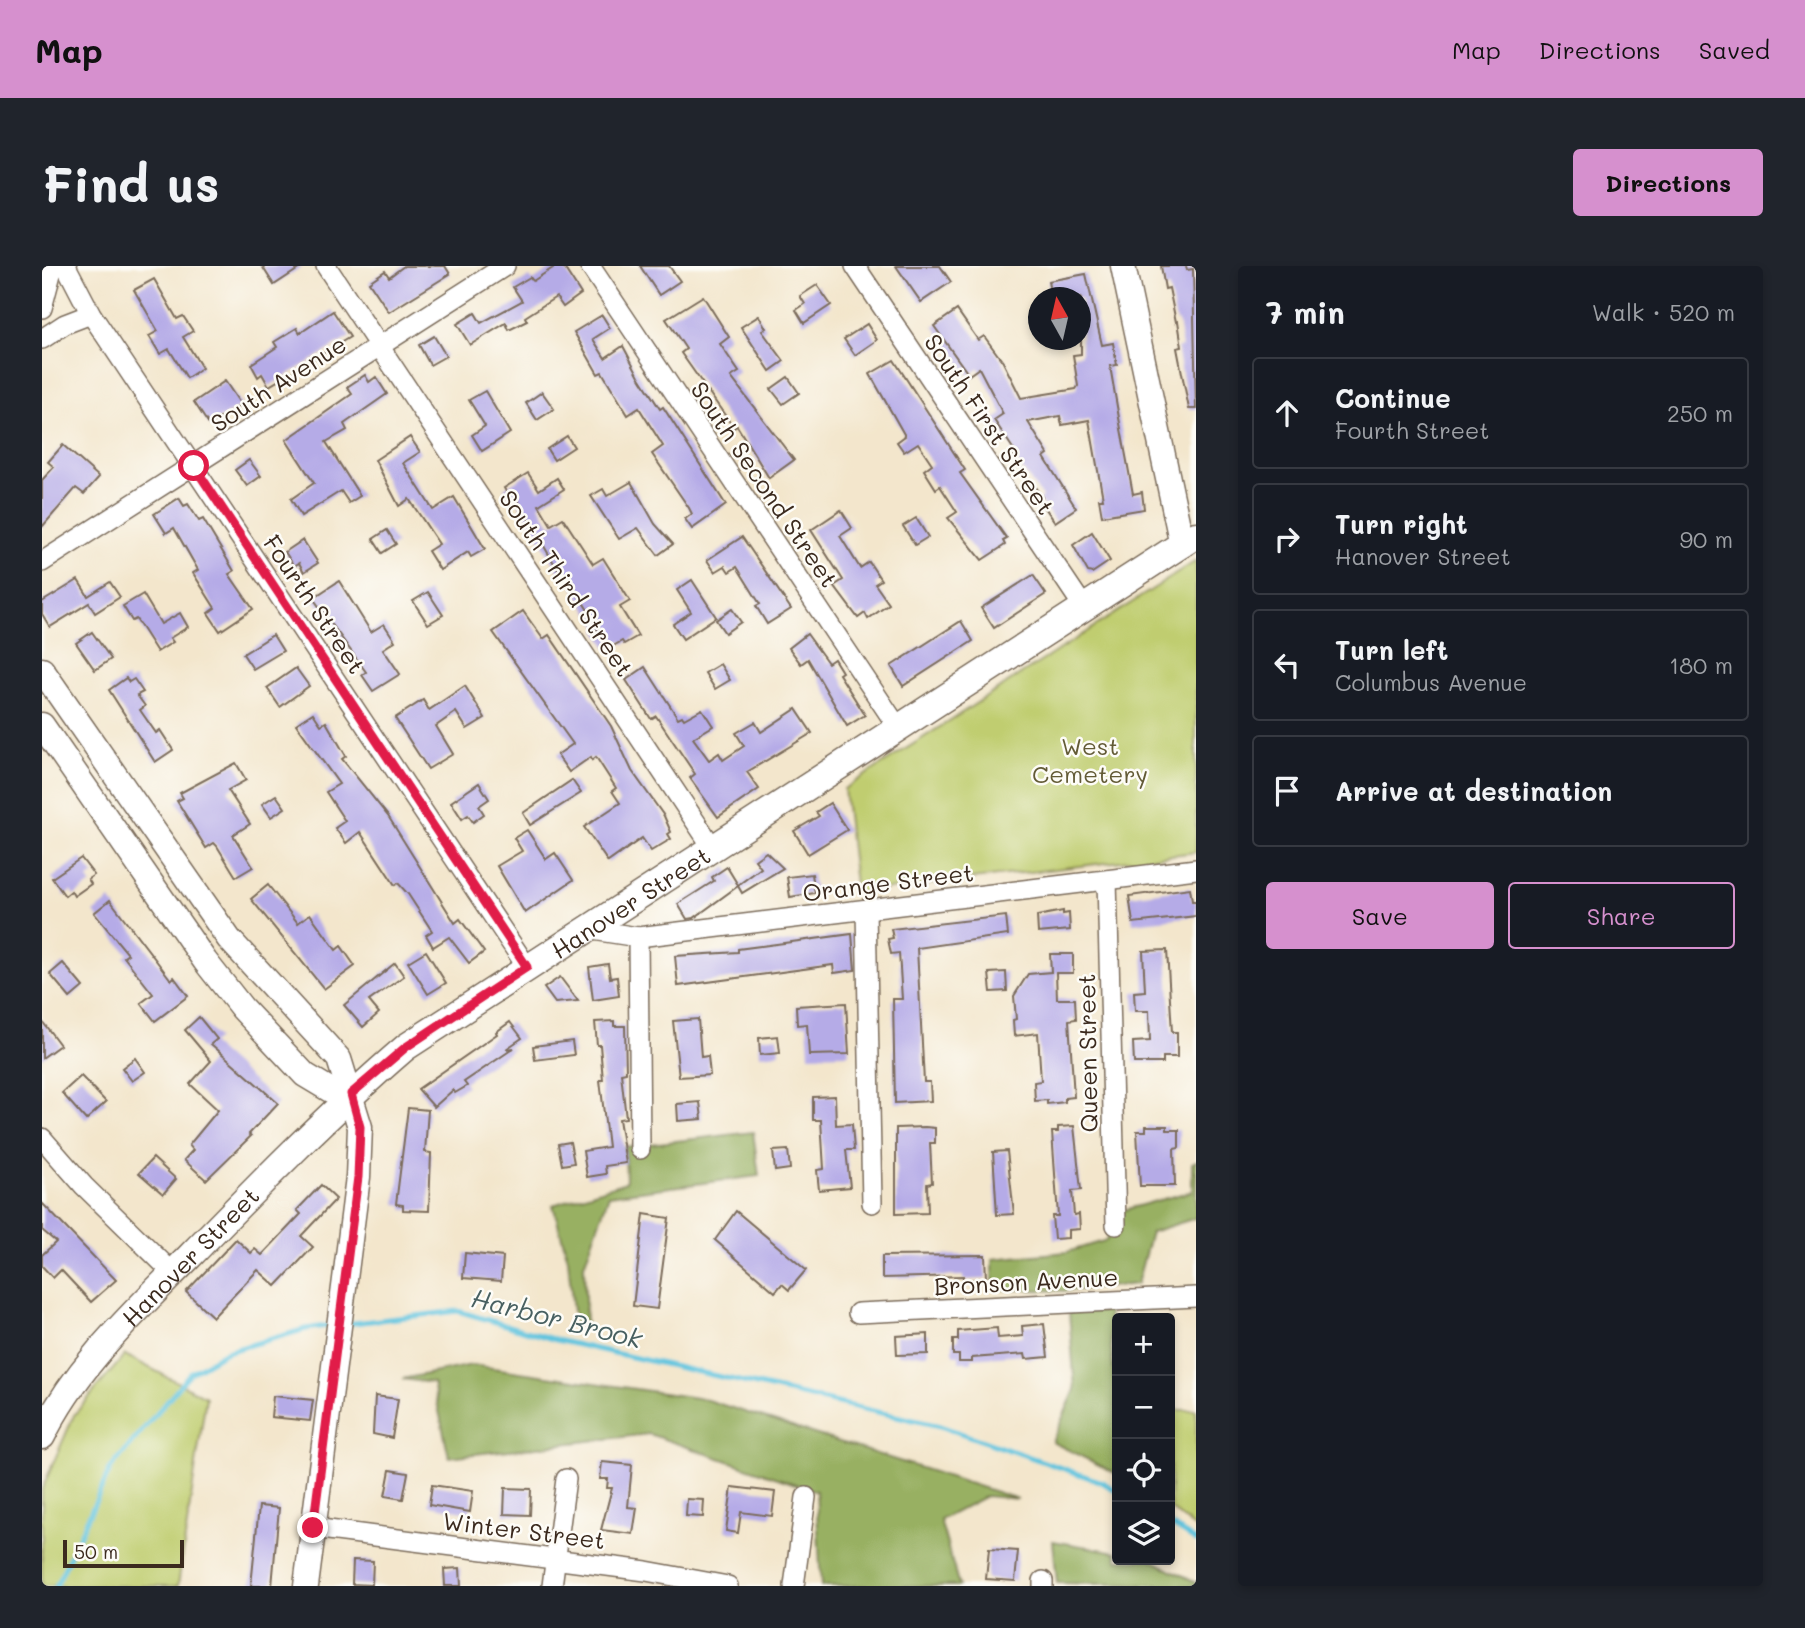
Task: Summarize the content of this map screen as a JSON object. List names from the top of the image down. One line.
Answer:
{"streets":{"main road":["Hanover Street"],"street":["South Avenue","South First Street","South Second Street","South Third Street","Fourth Street","Orange Street","Queen Street","Bronson Avenue","Winter Street"]},"crossings":[["South Avenue","South Third Street"],["South Avenue","Fourth Street"],["South First Street","Hanover Street"],["South Second Street","Hanover Street"],["South Third Street","Hanover Street"],["Fourth Street","Hanover Street"],["Orange Street","Hanover Street"],["Orange Street","Queen Street"]],"water":["Harbor Brook"],"parks":["West Cemetery"],"scale_bar":"50 m","north":"top","page":{"header":"Map","nav":["Map","Directions","Saved"],"buttons":["Directions",["Save","Share"]],"title":"Find us","heading":["7 min","Walk · 520 m"],"list":[["Continue","Fourth Street","250 m"],["Turn right","Hanover Street","90 m"],["Turn left","Columbus Avenue","180 m"],"Arrive at destination"],"map_buttons":["+","−"],"scale":"50 m"}}
